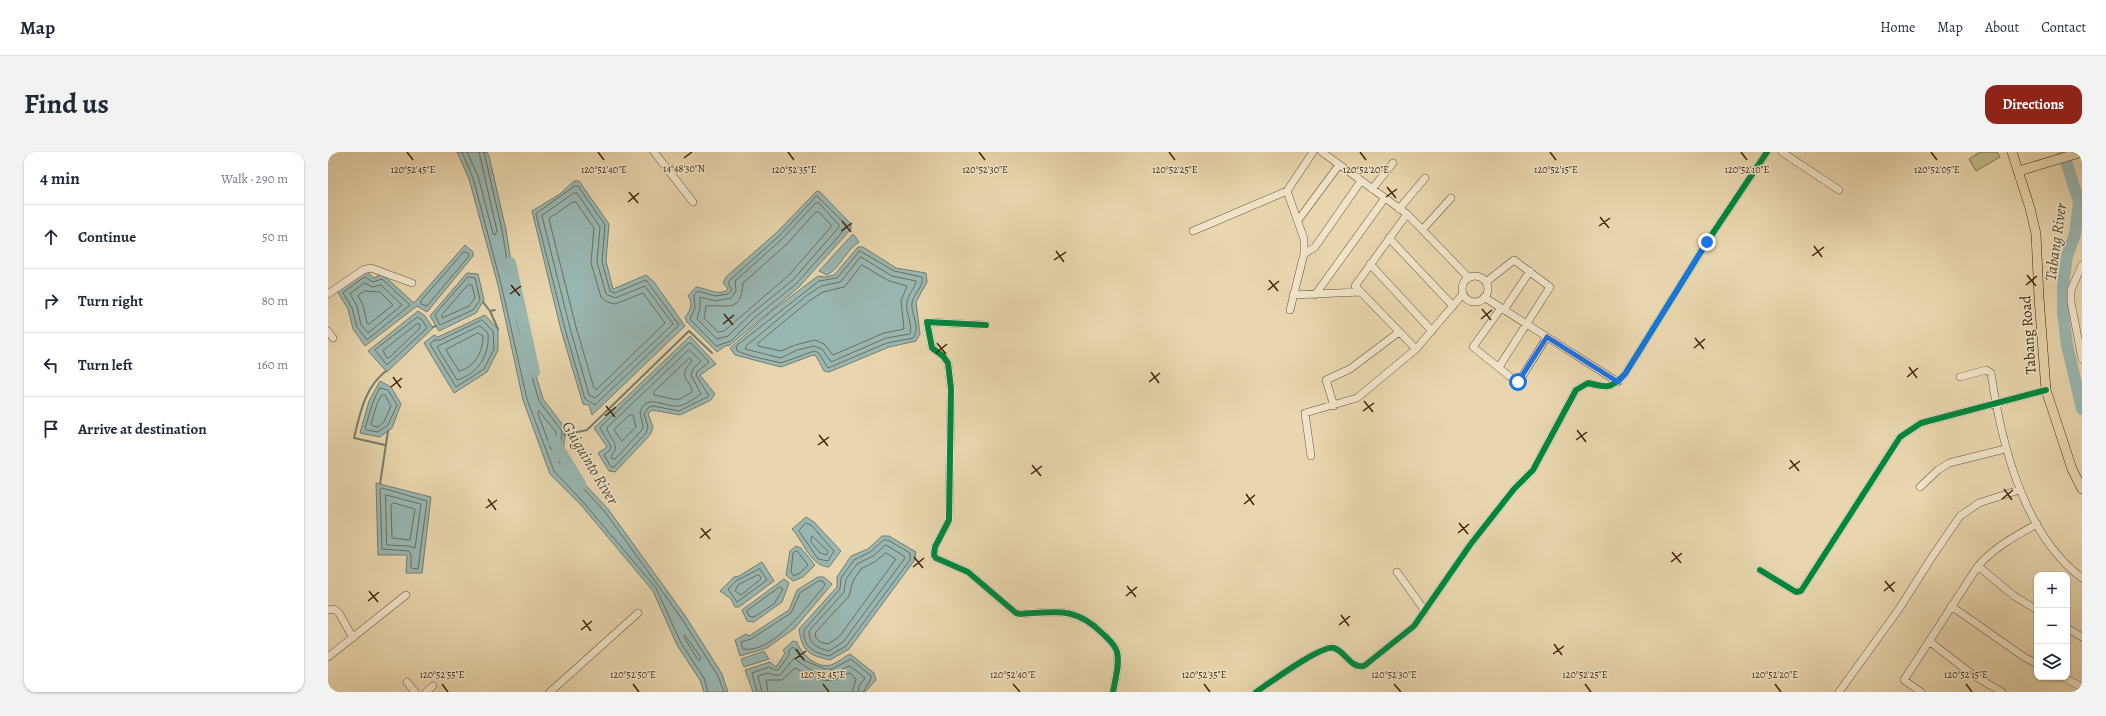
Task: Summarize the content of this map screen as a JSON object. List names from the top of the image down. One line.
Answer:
{"streets":{"main road":["Tabang Road"]},"water":["Tabang River","Guiguinto River"],"page":{"header":"Map","nav":["Home","Map","About","Contact"],"title":"Find us","buttons":"Directions","heading":["4 min","Walk · 290 m"],"list":[["Continue","50 m"],["Turn right","80 m"],["Turn left","160 m"],"Arrive at destination"],"map_buttons":["+","−"]},"coordinates":["14°48'30\"N","120°52'45\"E","120°52'40\"E","120°52'35\"E","120°52'30\"E","120°52'20\"E","120°52'15\"E","120°52'10\"E","120°52'25\"E","120°52'05\"E","120°52'55\"E","120°52'50\"E"]}
